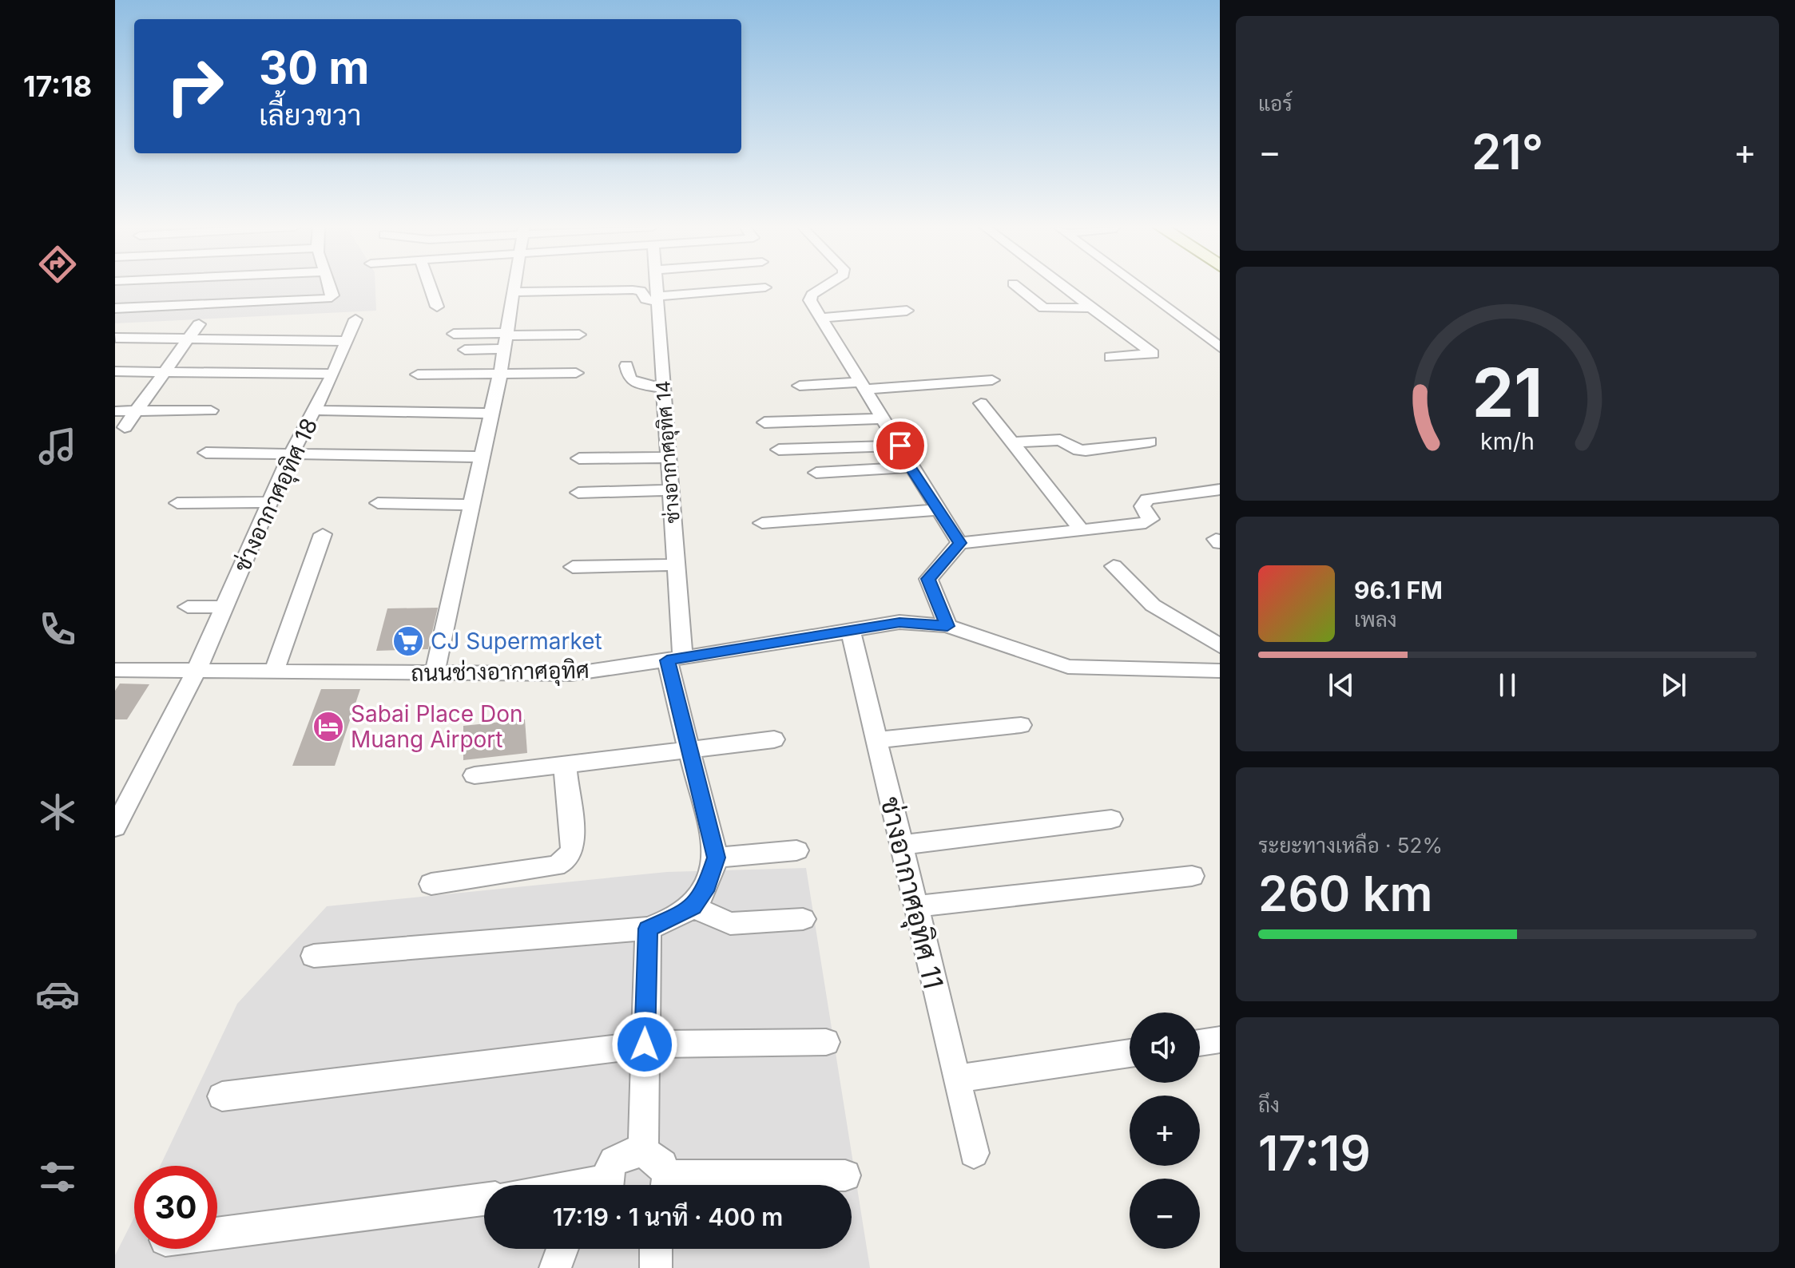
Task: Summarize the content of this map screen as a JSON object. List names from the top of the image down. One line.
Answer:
{"streets":{"street":["ช่างอากาศอุทิศ 14","ช่างอากาศอุทิศ 18","ถนนช่างอากาศอุทิศ","ช่างอากาศอุทิศ 11"]},"crossings":[["ช่างอากาศอุทิศ 14","ถนนช่างอากาศอุทิศ"],["ช่างอากาศอุทิศ 18","ถนนช่างอากาศอุทิศ"],["ถนนช่างอากาศอุทิศ","ช่างอากาศอุทิศ 11"]],"places":{"supermarket":["CJ Supermarket"],"hotel":["Sabai Place Don Muang Airport"]},"page":{"tabs":"17:18","tile":["แอร์",["ระยะทางเหลือ · 52%","260 km"],["ถึง","17:19"]],"turn":["30 m","เลี้ยวขวา"],"heat":["−","21°","+"],"song":["96.1 FM","เพลง"],"map_buttons":["+","−"],"limit":"30","trip":"17:19 · 1 นาที · 400 m","gauge":["21","km/h"]}}
